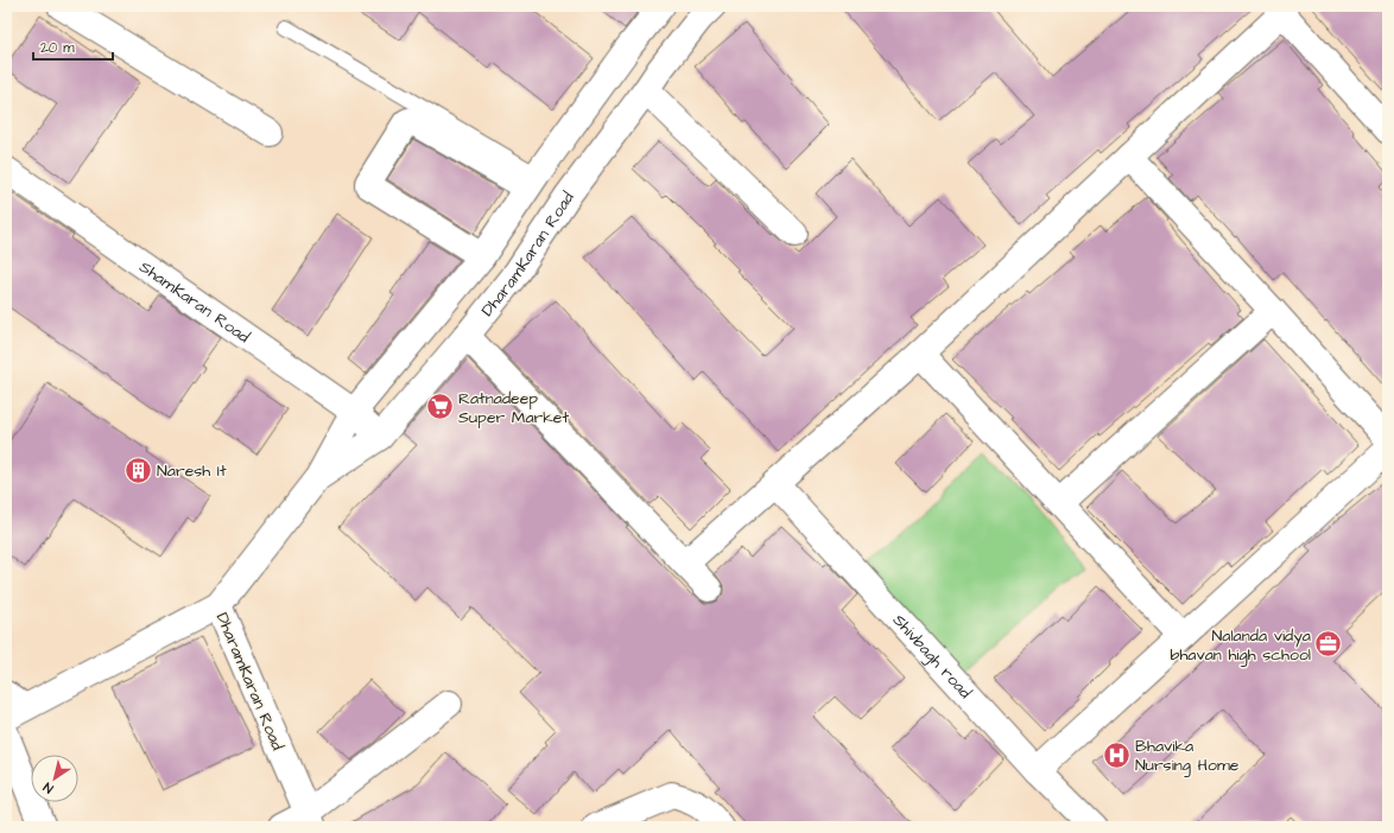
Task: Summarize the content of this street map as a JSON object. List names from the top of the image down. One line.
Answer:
{"streets":{"street":["DharamKaran Road","ShamKaran Road","Shivbagh road"]},"crossings":[["DharamKaran Road","ShamKaran Road"]],"places":{"supermarket":["Ratnadeep Super Market"],"building":["Naresh It"],"office":["Nalanda vidya bhavan high school"],"hospital":["Bhavika Nursing Home"]},"scale_bar":"20 m","north":"bottom left"}
